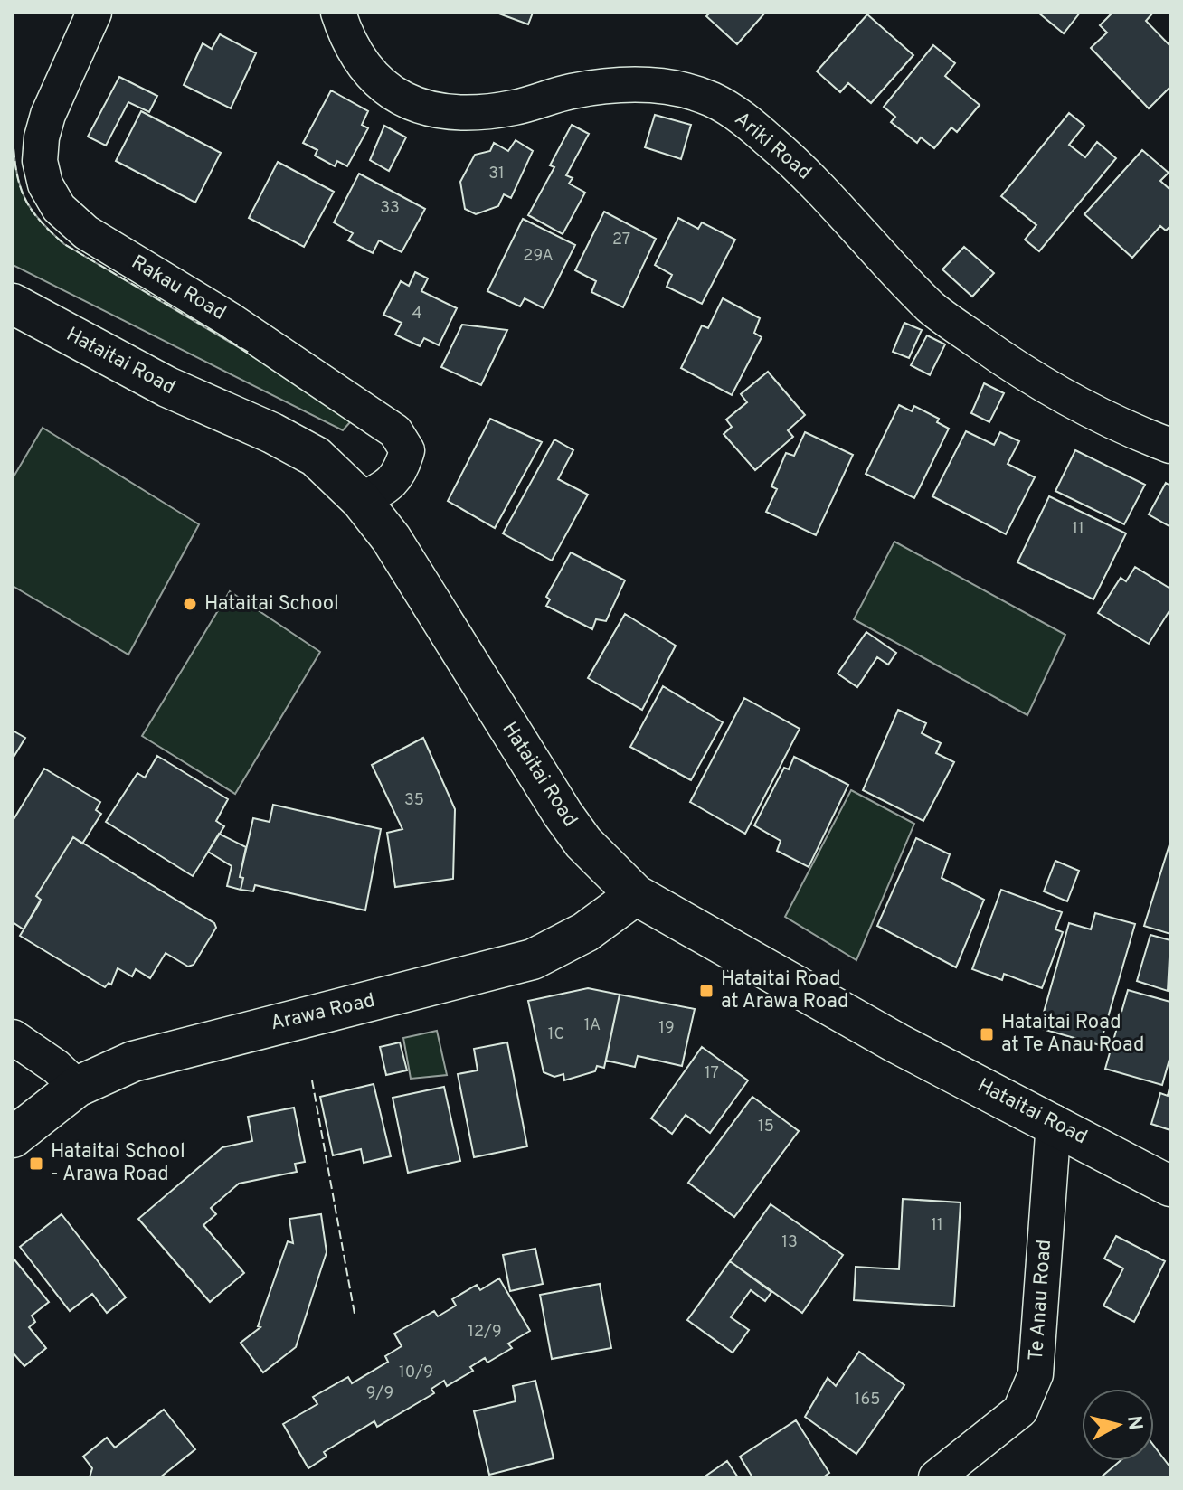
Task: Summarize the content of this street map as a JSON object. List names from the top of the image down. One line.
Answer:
{"streets":{"street":["Ariki Road","Rakau Road","Hataitai Road","Arawa Road","Te Anau Road"]},"crossings":[["Rakau Road","Hataitai Road"],["Hataitai Road","Arawa Road"],["Hataitai Road","Te Anau Road"]],"places":{"other":["Hataitai School"],"transit":["Hataitai Road at Arawa Road","Hataitai Road at Te Anau Road","Hataitai School - Arawa Road"]},"house_numbers":["31","33","27","29A","4","11","35","1A","19","1C","17","15","11","13","12/9","10/9","9/9","165"],"north":"right"}
